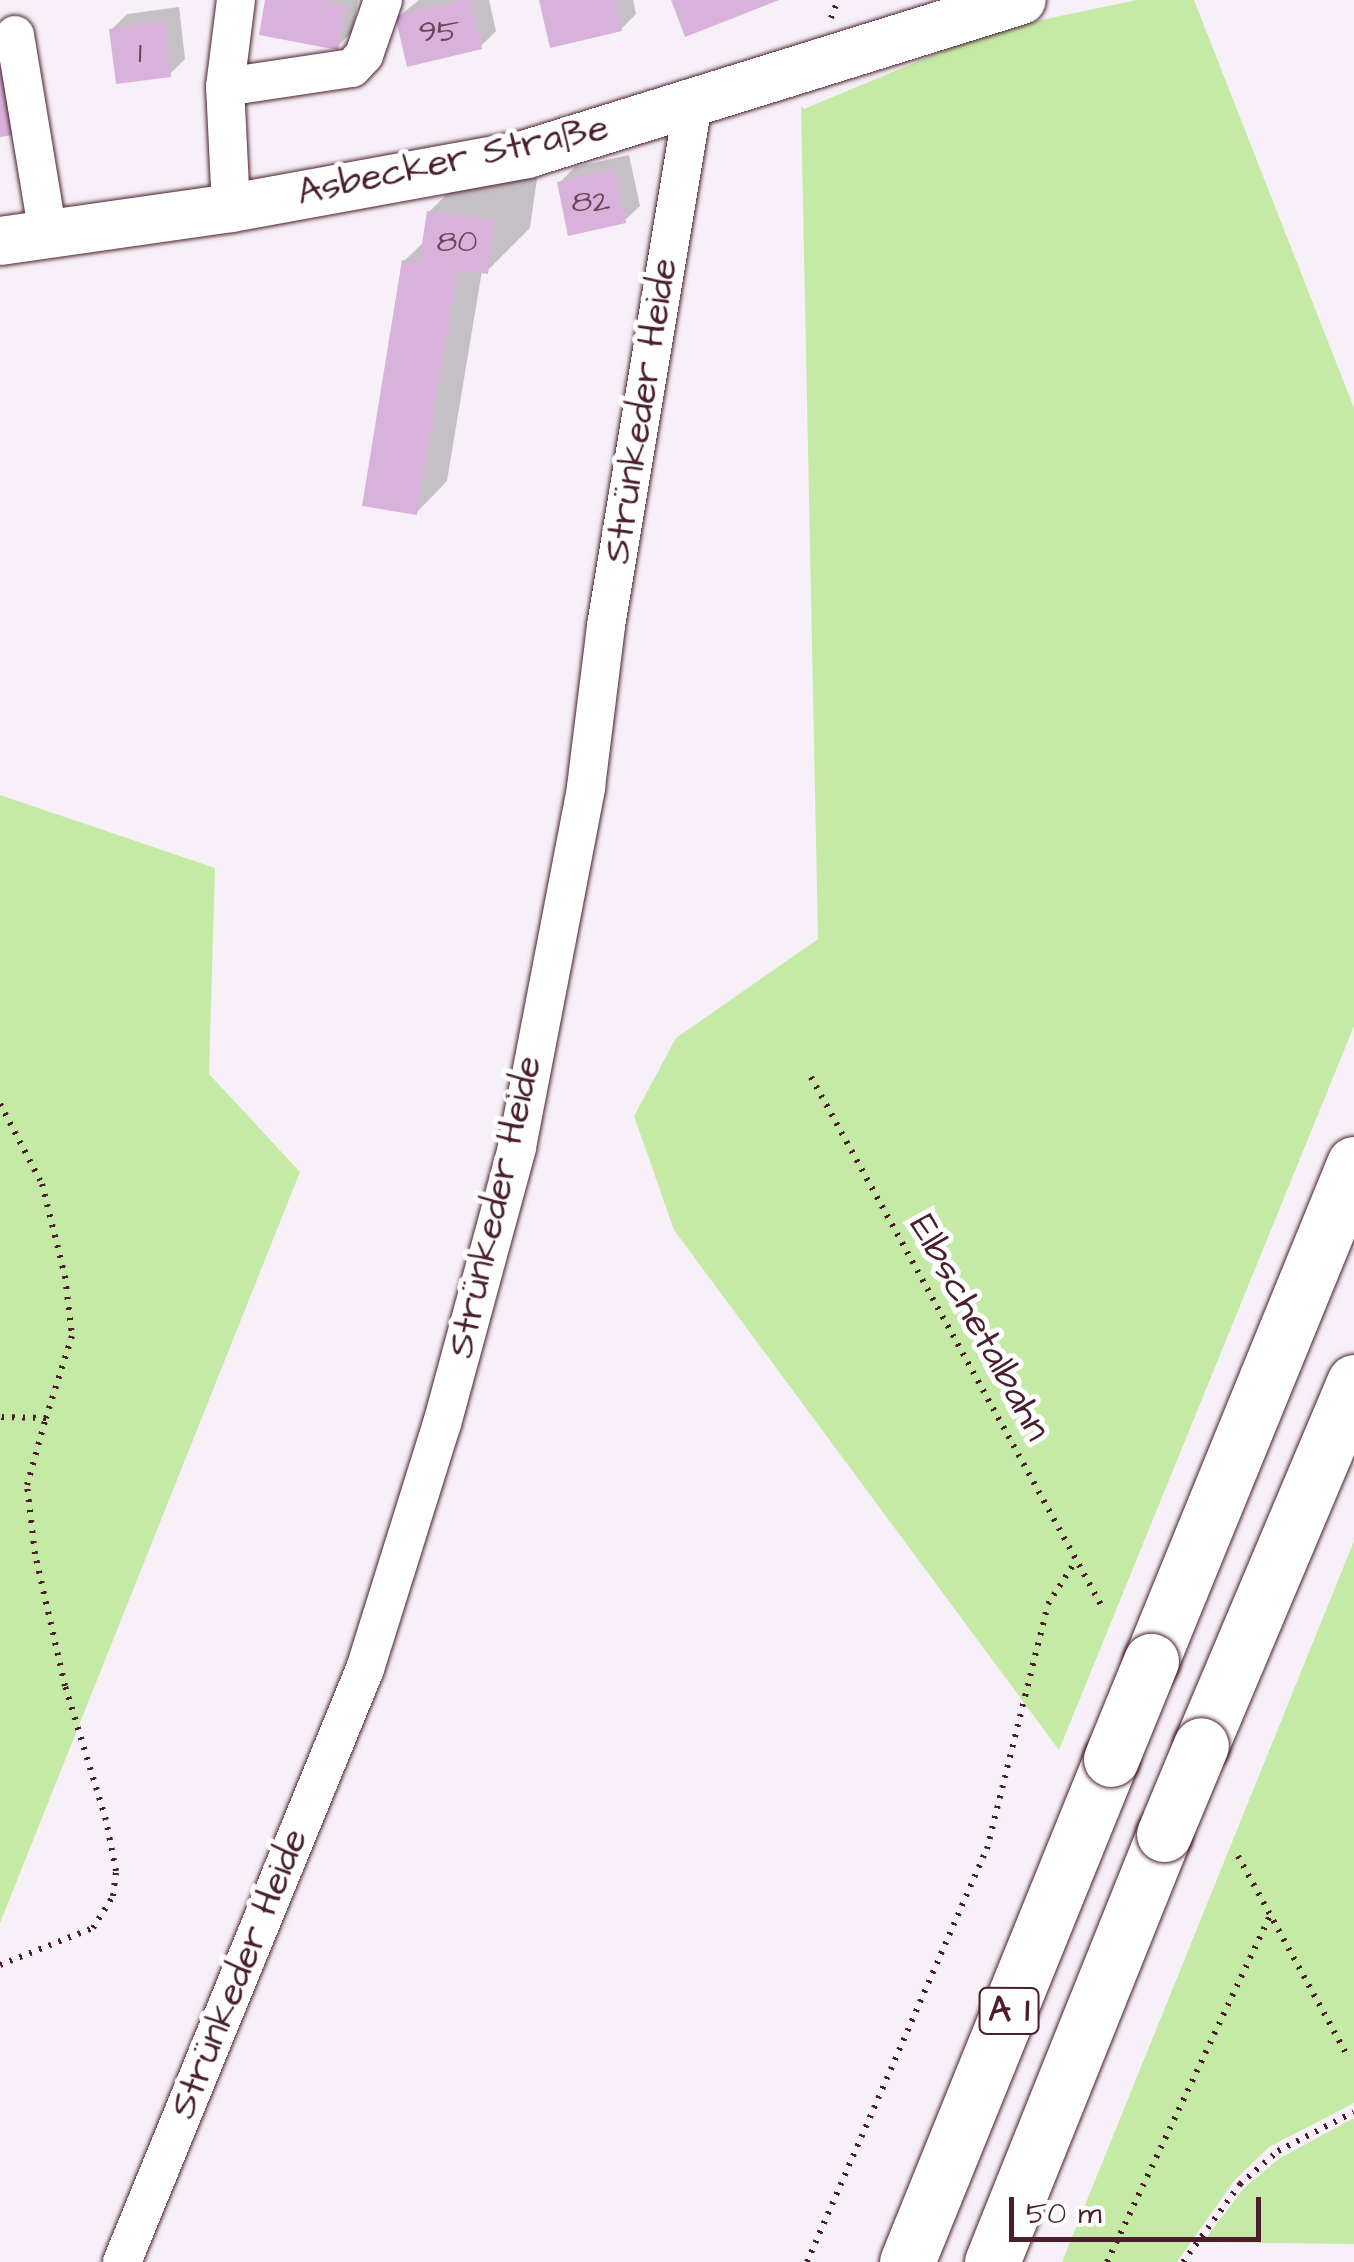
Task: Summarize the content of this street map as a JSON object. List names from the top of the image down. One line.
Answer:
{"streets":{"highway":["A 1"],"main road":["Asbecker Straße"],"street":["Strünkeder Heide"],"path":["Elbschetalbahn"]},"crossings":[["Asbecker Straße","Strünkeder Heide"]],"house_numbers":["95","1","82","80"],"scale_bar":"50 m"}
